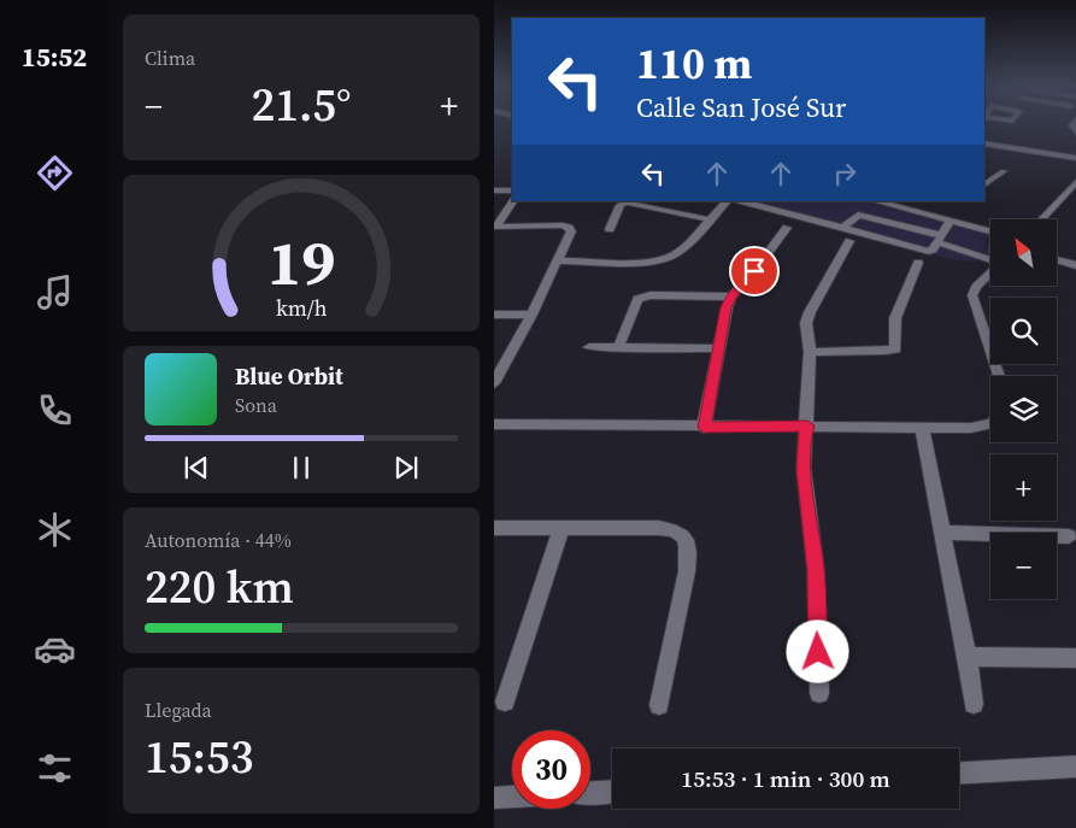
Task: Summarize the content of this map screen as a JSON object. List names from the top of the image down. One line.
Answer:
{"north":"top left","page":{"tabs":"15:52","tile":["Clima",["Autonomía · 44%","220 km"],["Llegada","15:53"]],"turn":["110 m","Calle San José Sur"],"heat":["−","21.5°","+"],"map_buttons":["+","−"],"song":["Blue Orbit","Sona"],"limit":"30","trip":"15:53 · 1 min · 300 m","gauge":["19","km/h"]}}
